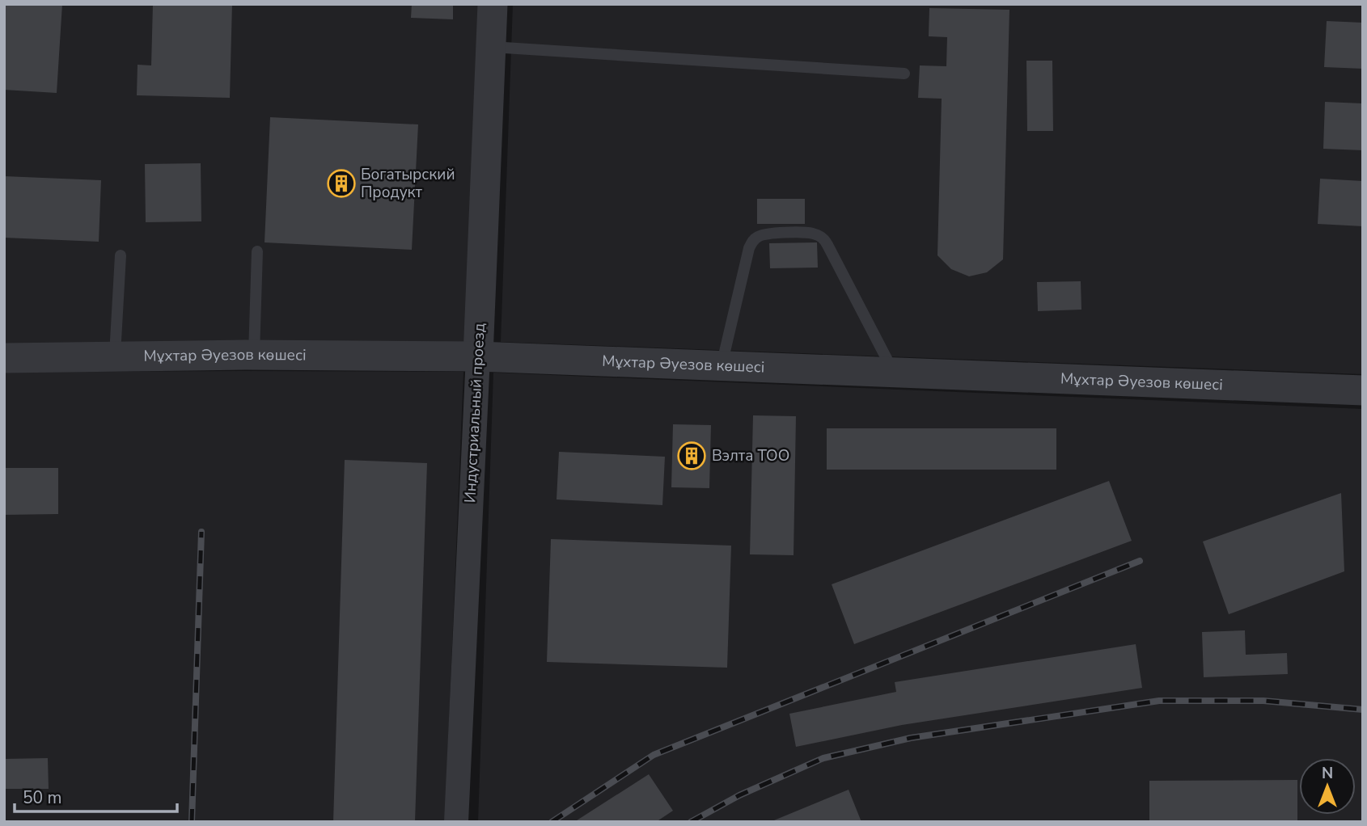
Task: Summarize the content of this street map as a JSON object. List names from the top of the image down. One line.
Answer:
{"streets":{"street":["Мұхтар Әуезов көшесі","Индустриальный проезд"]},"crossings":[["Мұхтар Әуезов көшесі","Индустриальный проезд"]],"places":{"building":["Богатырский Продукт","Вэлта ТОО"]},"scale_bar":"50 m","north":"top"}
